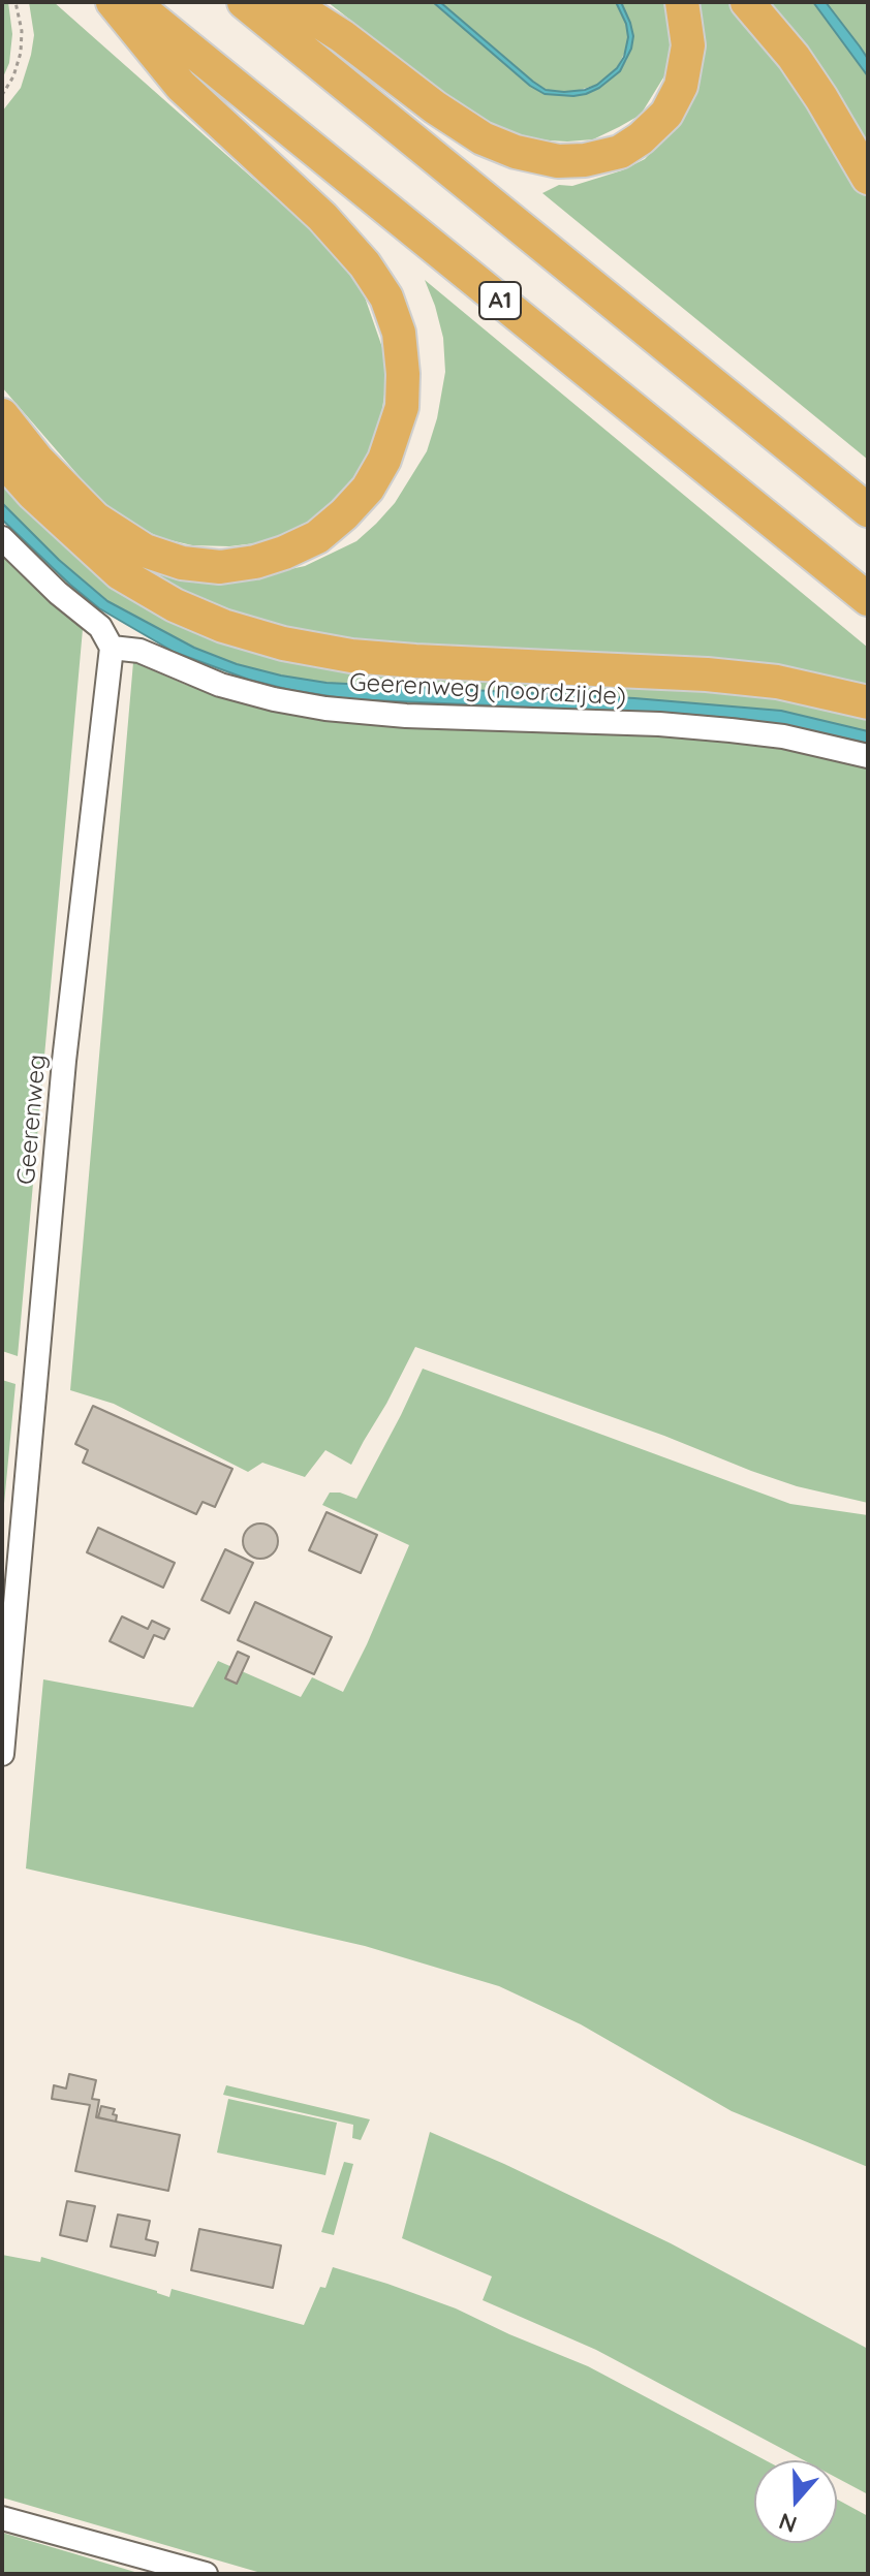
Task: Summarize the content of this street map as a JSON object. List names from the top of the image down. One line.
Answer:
{"streets":{"highway":["A1"],"street":["Geerenweg (noordzijde)","Geerenweg"]},"crossings":[["Geerenweg (noordzijde)","Geerenweg"]],"north":"bottom"}
